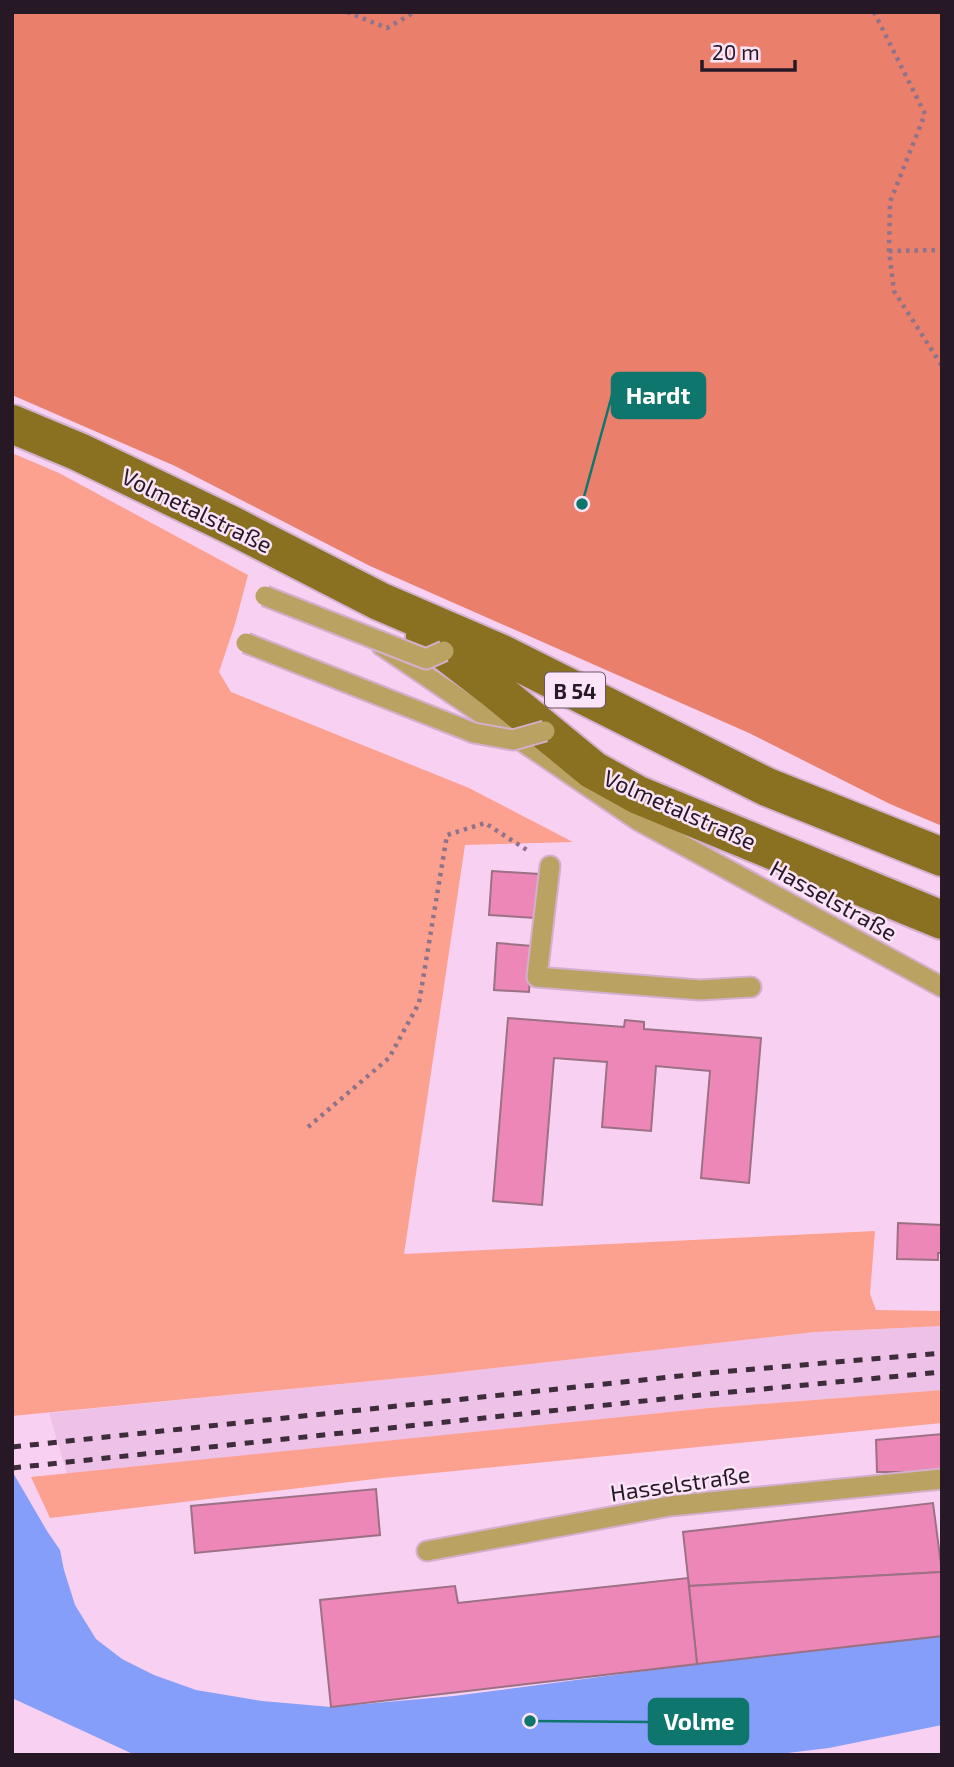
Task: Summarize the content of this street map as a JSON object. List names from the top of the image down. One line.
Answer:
{"streets":{"main road":["Volmetalstraße","B 54"],"lane":["Hasselstraße"]},"crossings":[["Volmetalstraße","Hasselstraße"]],"places":["Hardt","Volme"],"scale_bar":"20 m"}
